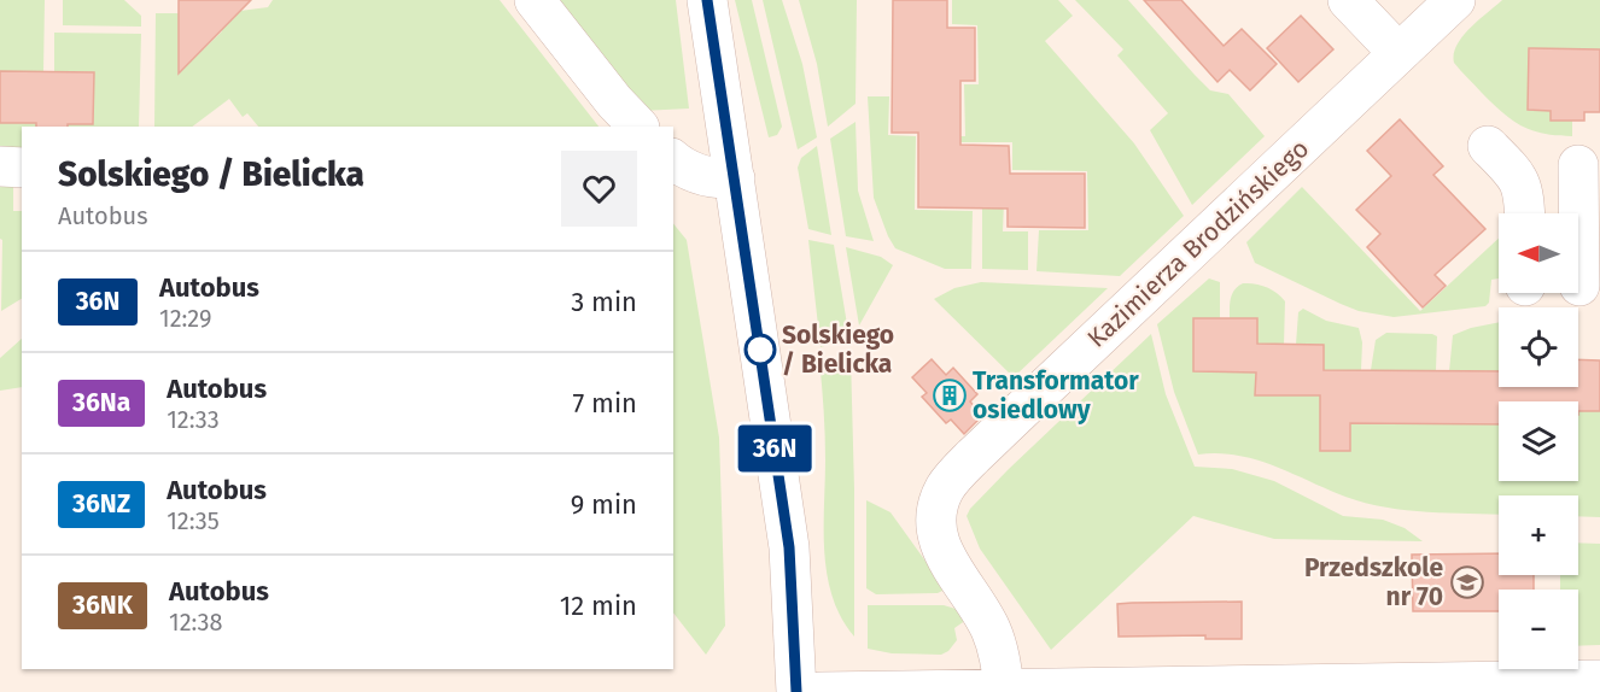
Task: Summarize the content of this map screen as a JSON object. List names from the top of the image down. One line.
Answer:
{"streets":{"street":["Kazimierza Brodzińskiego"]},"places":{"other":["Solskiego / Bielicka"],"building":["Transformator osiedlowy"],"school or university":["Przedszkole nr 70"]},"lines":["bus line 36N"],"north":"left","page":{"on_map":"36N","heading":["Solskiego / Bielicka","Autobus"],"map_buttons":["+","−"],"list":[{"mark":"36N","name":"Autobus","note":"12:29","value":"3 min"},{"mark":"36Na","name":"Autobus","note":"12:33","value":"7 min"},{"mark":"36NZ","name":"Autobus","note":"12:35","value":"9 min"},{"mark":"36NK","name":"Autobus","note":"12:38","value":"12 min"}]}}
